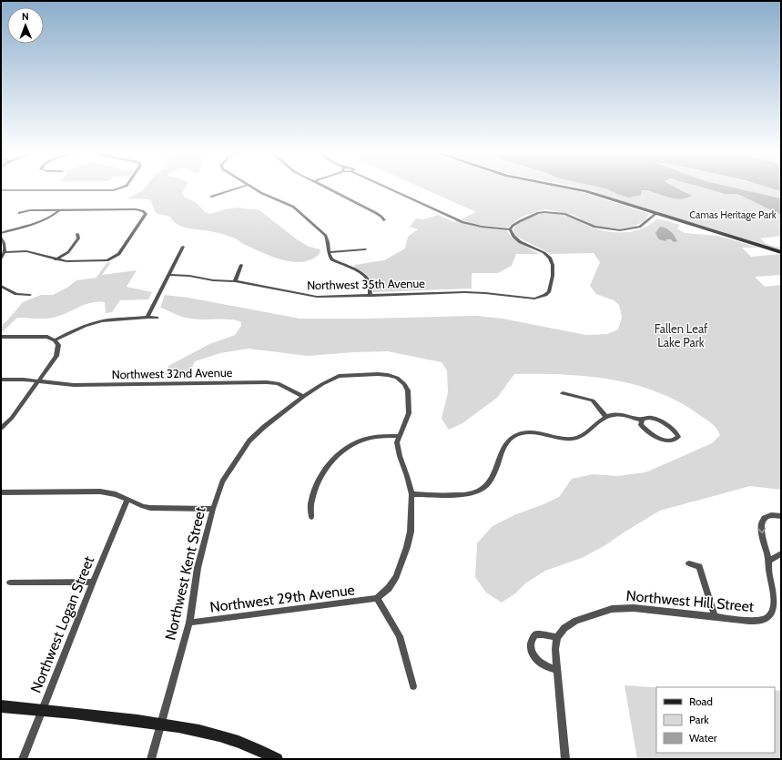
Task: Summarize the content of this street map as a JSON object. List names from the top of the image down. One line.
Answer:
{"streets":{"street":["Northwest 35th Avenue","Northwest 32nd Avenue","Northwest Kent Street","Northwest 29th Avenue","Northwest Hill Street","Northwest Logan Street"]},"crossings":[["Northwest 32nd Avenue","Northwest Kent Street"],["Northwest Kent Street","Northwest 29th Avenue"]],"parks":["Camas Heritage Park","Fallen Leaf Lake Park"],"legend":["Road","Park","Water"],"north":"top"}
